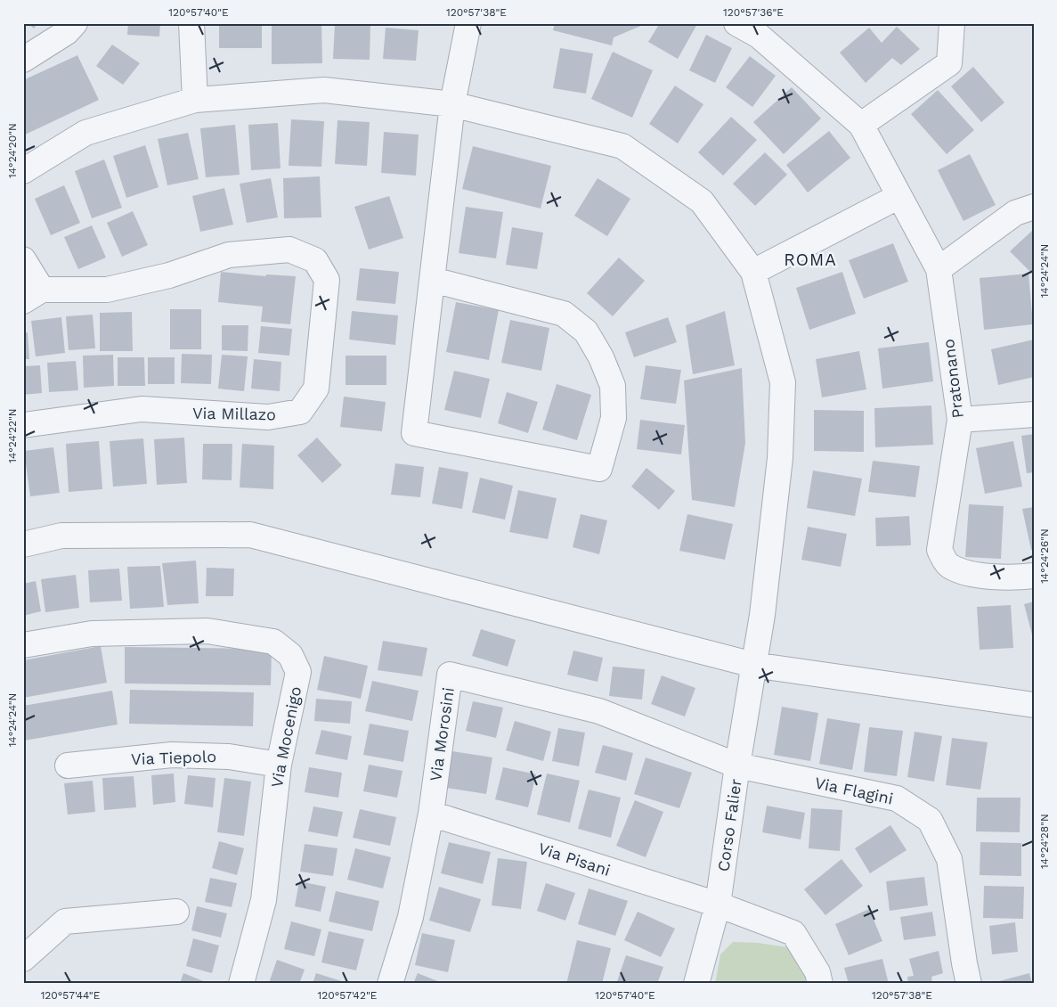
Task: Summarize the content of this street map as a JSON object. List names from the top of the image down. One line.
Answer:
{"streets":{"street":["Pratonano","Via Millazo","Via Morosini","Via Mocenigo","Via Tiepolo","Via Flagini","Corso Falier","Via Pisani"]},"crossings":[["Via Morosini","Via Flagini"],["Via Morosini","Corso Falier"],["Via Morosini","Via Pisani"],["Via Mocenigo","Via Tiepolo"],["Via Flagini","Corso Falier"],["Corso Falier","Via Pisani"]],"districts":["ROMA"],"coordinates":["120°57'40\"E","120°57'38\"E","120°57'36\"E","14°24'20\"N","14°24'24\"N","14°24'22\"N","14°24'26\"N","14°24'28\"N","120°57'44\"E","120°57'42\"E"]}
